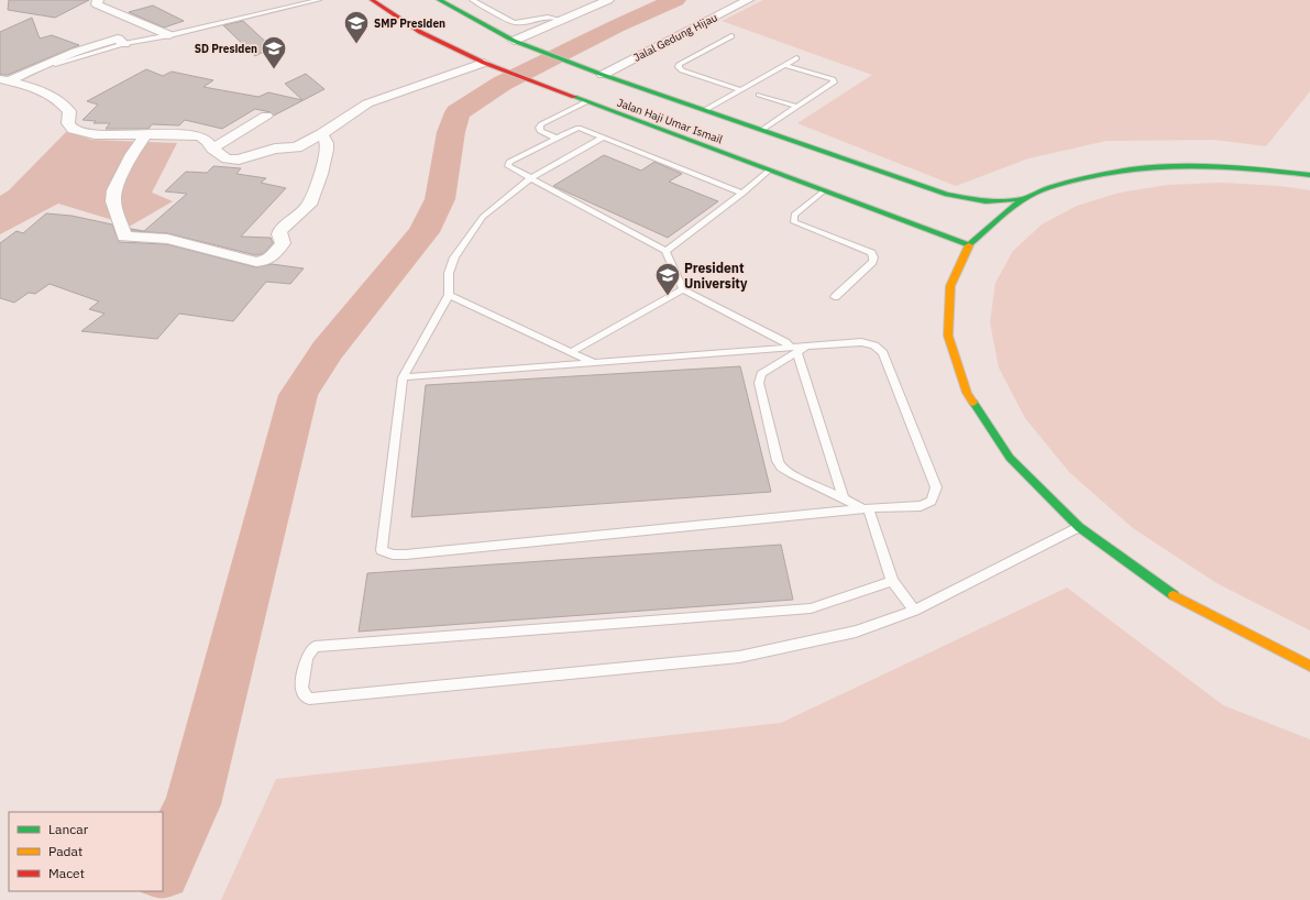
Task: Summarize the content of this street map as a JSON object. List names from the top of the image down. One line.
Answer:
{"streets":{"main road":["Jalan Haji Umar Ismail"],"street":["Jalal Gedung Hijau"]},"crossings":[["Jalal Gedung Hijau","Jalan Haji Umar Ismail"]],"places":{"school or university":["SMP Presiden","SD Presiden","President University"]},"legend":["Lancar","Padat","Macet"]}
